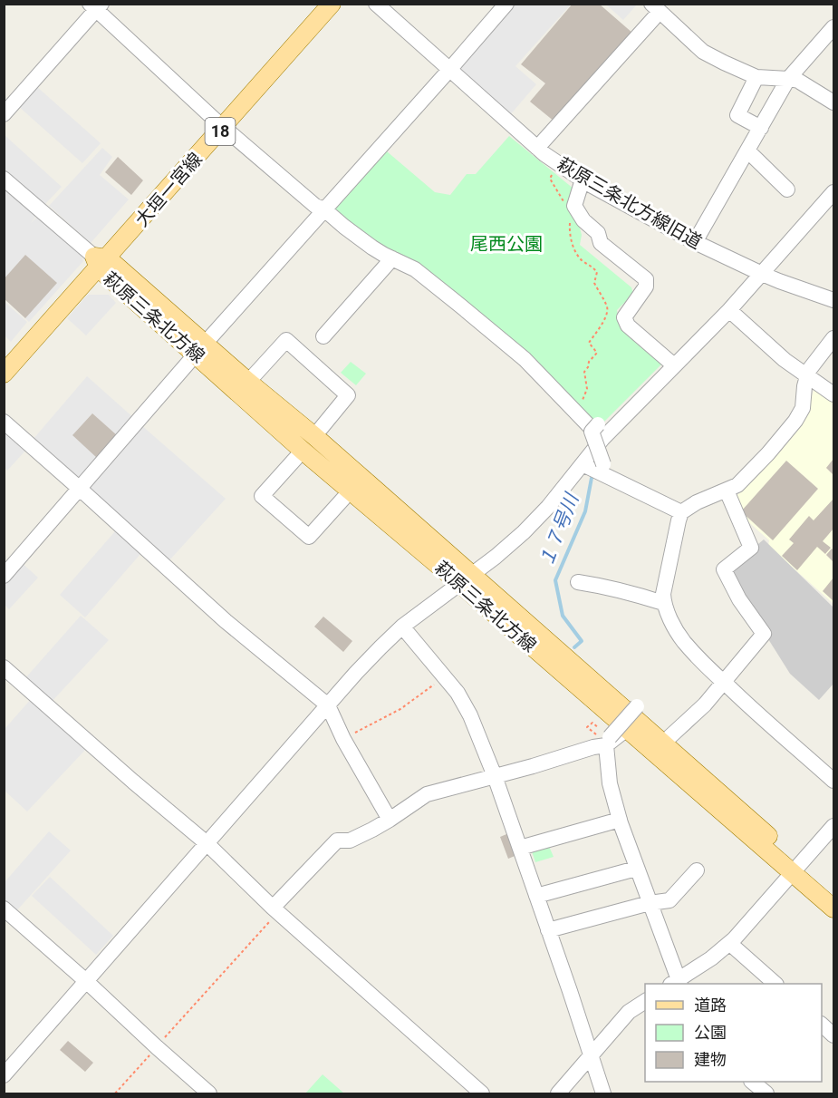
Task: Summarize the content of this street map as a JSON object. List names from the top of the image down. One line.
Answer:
{"streets":{"main road":["18","大垣一宮線","萩原三条北方線"],"street":["萩原三条北方線旧道"]},"crossings":[["大垣一宮線","萩原三条北方線"]],"water":["１７号川"],"parks":["尾西公園"],"legend":["道路","公園","建物"]}
